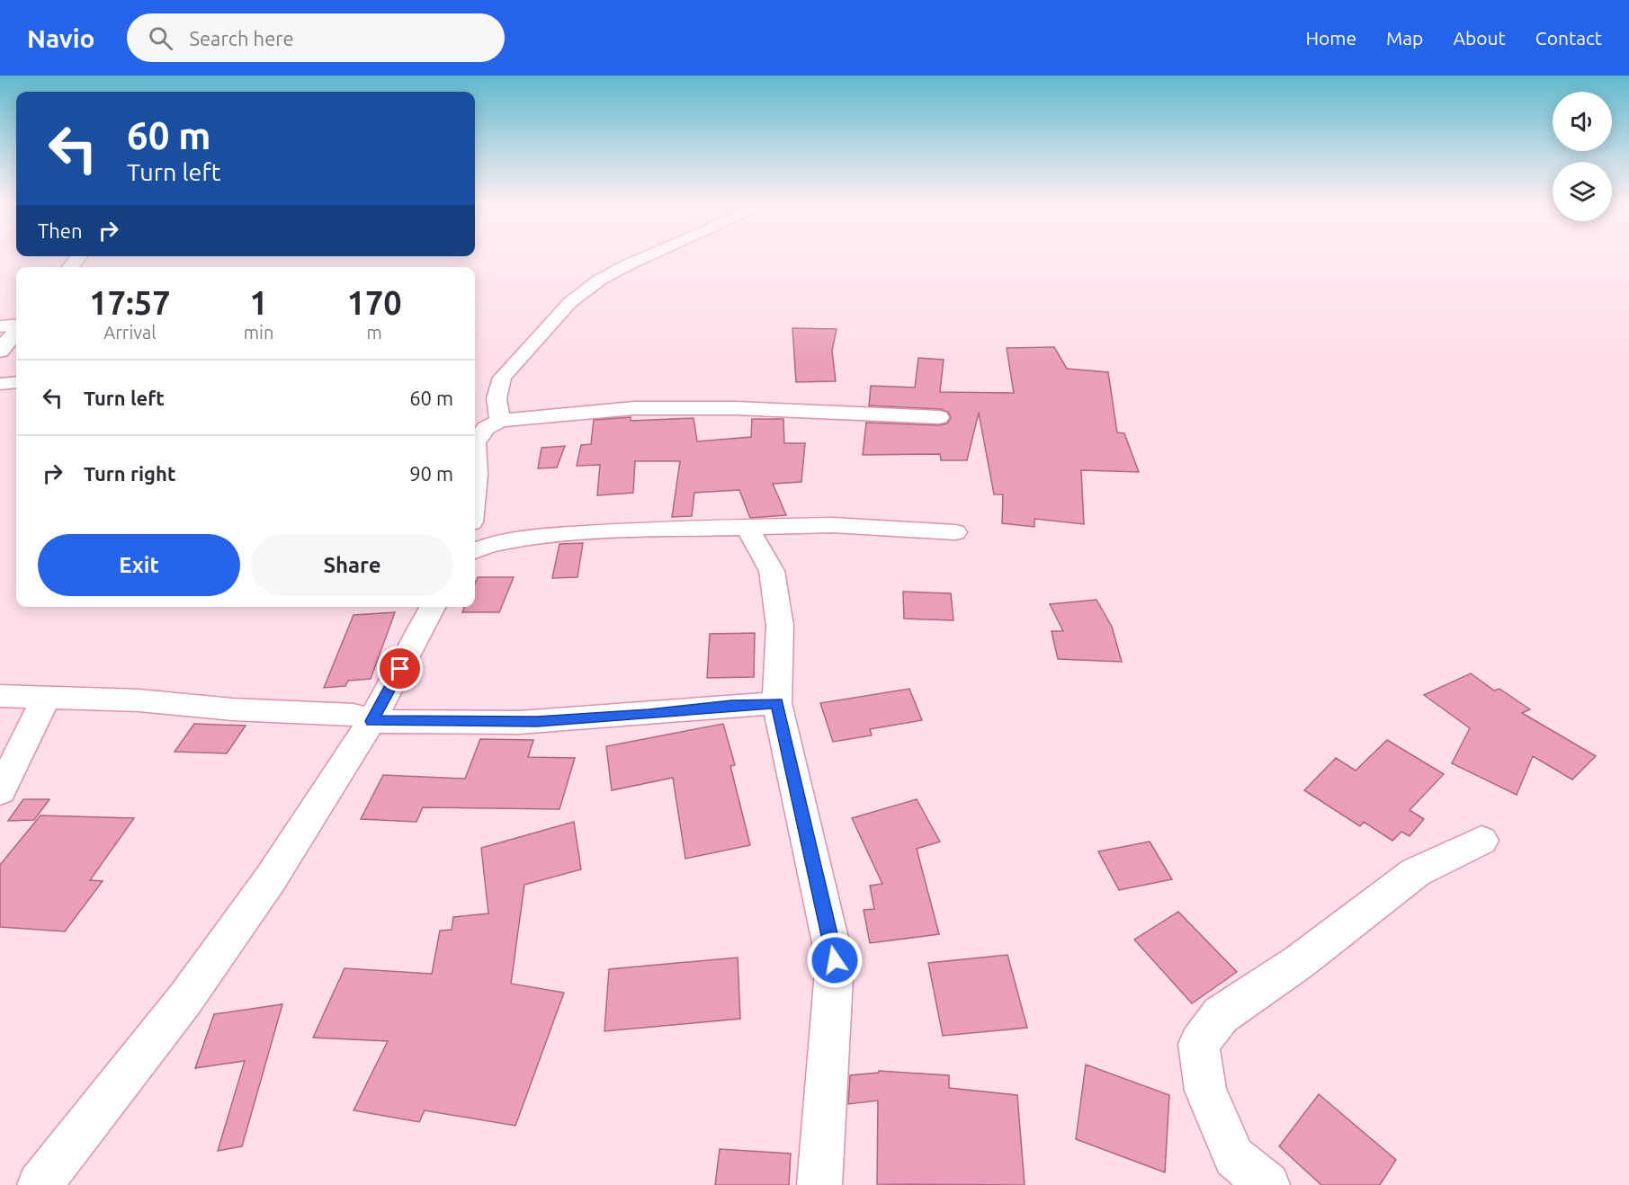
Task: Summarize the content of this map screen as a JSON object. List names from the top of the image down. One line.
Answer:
{"page":{"header":"Navio","search":"Search here","nav":["Home","Map","About","Contact"],"turn":["60 m","Turn left"],"then":"Then","eta":["17:57","Arrival","1","min","170","m"],"list":[{"name":"Turn left","value":"60 m"},{"name":"Turn right","value":"90 m"}],"buttons":["Exit","Share"]}}
